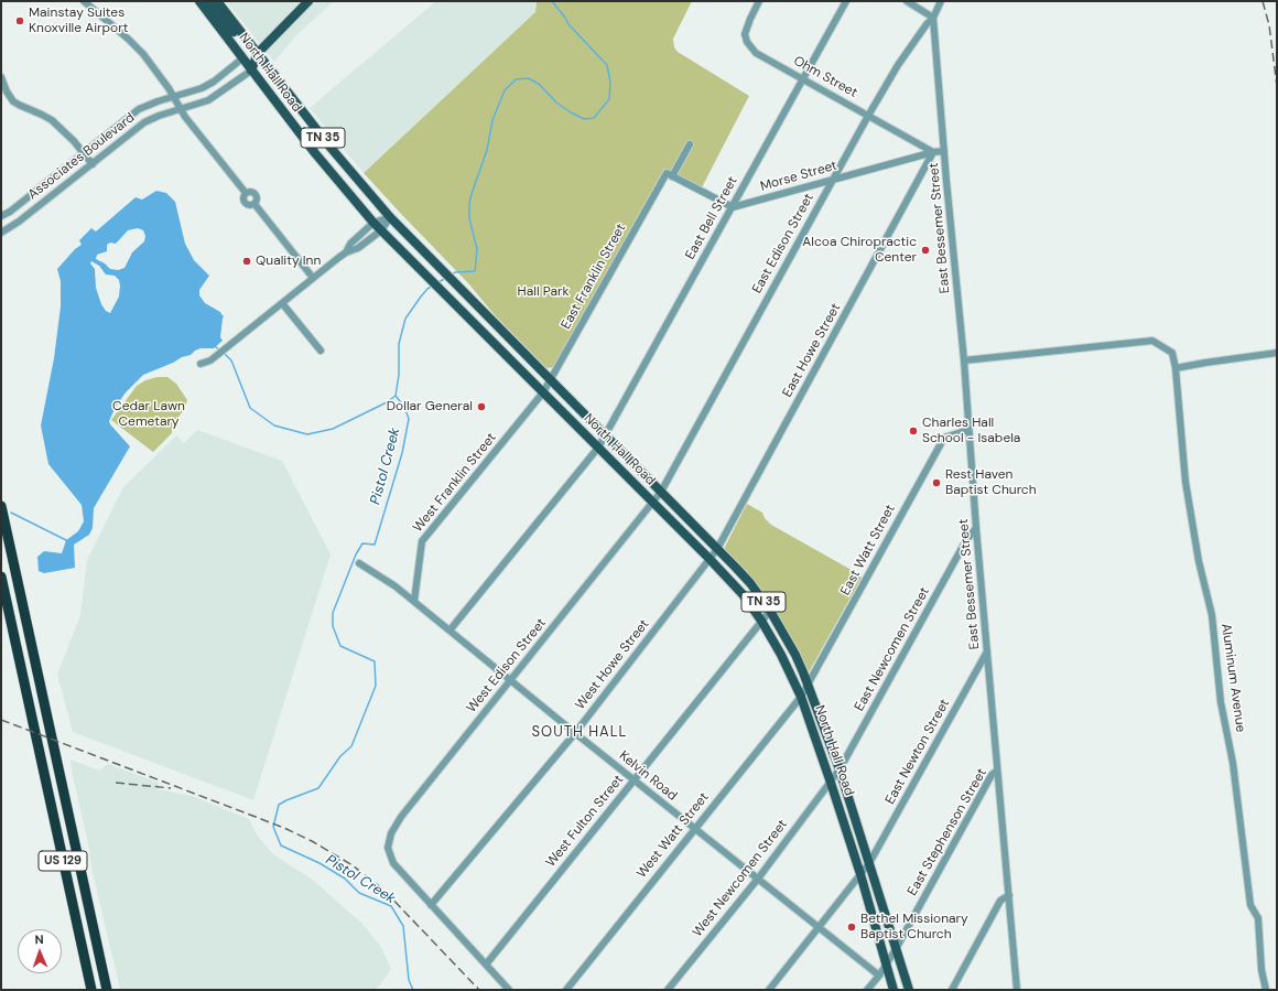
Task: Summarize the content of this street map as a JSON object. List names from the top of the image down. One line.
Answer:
{"streets":{"highway":["US 129"],"main road":["North Hall Road","TN 35"],"street":["Ohm Street","Associates Boulevard","Morse Street","East Bell Street","East Bessemer Street","East Edison Street","East Franklin Street","East Howe Street","West Franklin Street","East Watt Street","East Newcomen Street","West Howe Street","West Edison Street","Aluminum Avenue","East Newton Street","Kelvin Road","West Fulton Street","East Stephenson Street","West Watt Street","West Newcomen Street"]},"crossings":[["North Hall Road","Associates Boulevard"],["North Hall Road","East Bell Street"],["North Hall Road","East Edison Street"],["North Hall Road","East Franklin Street"],["North Hall Road","East Howe Street"],["North Hall Road","West Franklin Street"],["North Hall Road","East Watt Street"],["North Hall Road","East Newcomen Street"],["North Hall Road","West Howe Street"],["North Hall Road","West Edison Street"],["North Hall Road","East Newton Street"],["North Hall Road","West Fulton Street"],["North Hall Road","East Stephenson Street"],["North Hall Road","West Watt Street"],["North Hall Road","West Newcomen Street"],["Ohm Street","Morse Street"],["Ohm Street","East Bell Street"],["Ohm Street","East Edison Street"],["Ohm Street","East Howe Street"],["Morse Street","East Bell Street"],["Morse Street","East Bessemer Street"],["Morse Street","East Edison Street"],["Morse Street","East Howe Street"],["East Bell Street","Kelvin Road"],["East Bessemer Street","East Edison Street"],["East Bessemer Street","East Watt Street"],["East Bessemer Street","East Newcomen Street"],["East Bessemer Street","Aluminum Avenue"],["East Bessemer Street","East Newton Street"],["East Bessemer Street","East Stephenson Street"],["East Edison Street","West Edison Street"],["East Franklin Street","West Franklin Street"],["East Howe Street","West Howe Street"],["West Franklin Street","Kelvin Road"],["East Watt Street","West Watt Street"],["East Newcomen Street","West Newcomen Street"],["West Howe Street","West Edison Street"],["West Howe Street","Kelvin Road"],["West Edison Street","Kelvin Road"],["East Newton Street","Kelvin Road"],["Kelvin Road","West Fulton Street"],["Kelvin Road","East Stephenson Street"],["Kelvin Road","West Watt Street"],["Kelvin Road","West Newcomen Street"]],"districts":["SOUTH HALL"],"water":["Pistol Creek"],"parks":["Hall Park","Cedar Lawn Cemetary"],"places":["Mainstay Suites Knoxville Airport","Alcoa Chiropractic Center","Quality Inn","Dollar General","Charles Hall School - Isabela","Rest Haven Baptist Church","Bethel Missionary Baptist Church"],"north":"top"}
